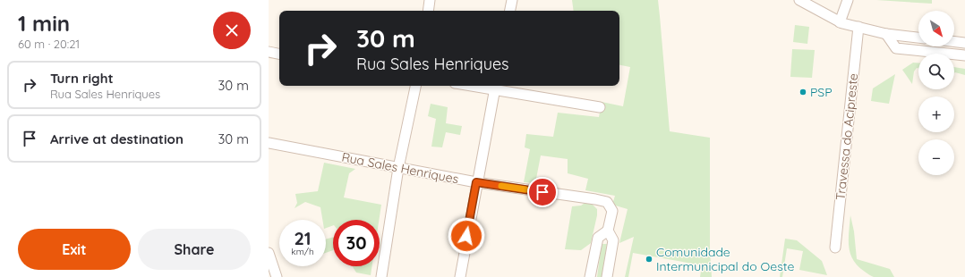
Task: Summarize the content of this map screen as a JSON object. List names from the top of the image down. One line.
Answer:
{"streets":{"street":["Travessa do Acipreste","Rua Sales Henriques"]},"places":["PSP","Comunidade Intermunicipal do Oeste"],"north":"bottom right","page":{"heading":["1 min","60 m · 20:21"],"map_buttons":["+","−"],"turn":["30 m","Rua Sales Henriques"],"list":[{"name":"Turn right","note":"Rua Sales Henriques","value":"30 m"},{"name":"Arrive at destination","value":"30 m"}],"speed":"21 km/h","limit":"30","buttons":["Exit","Share"]}}
